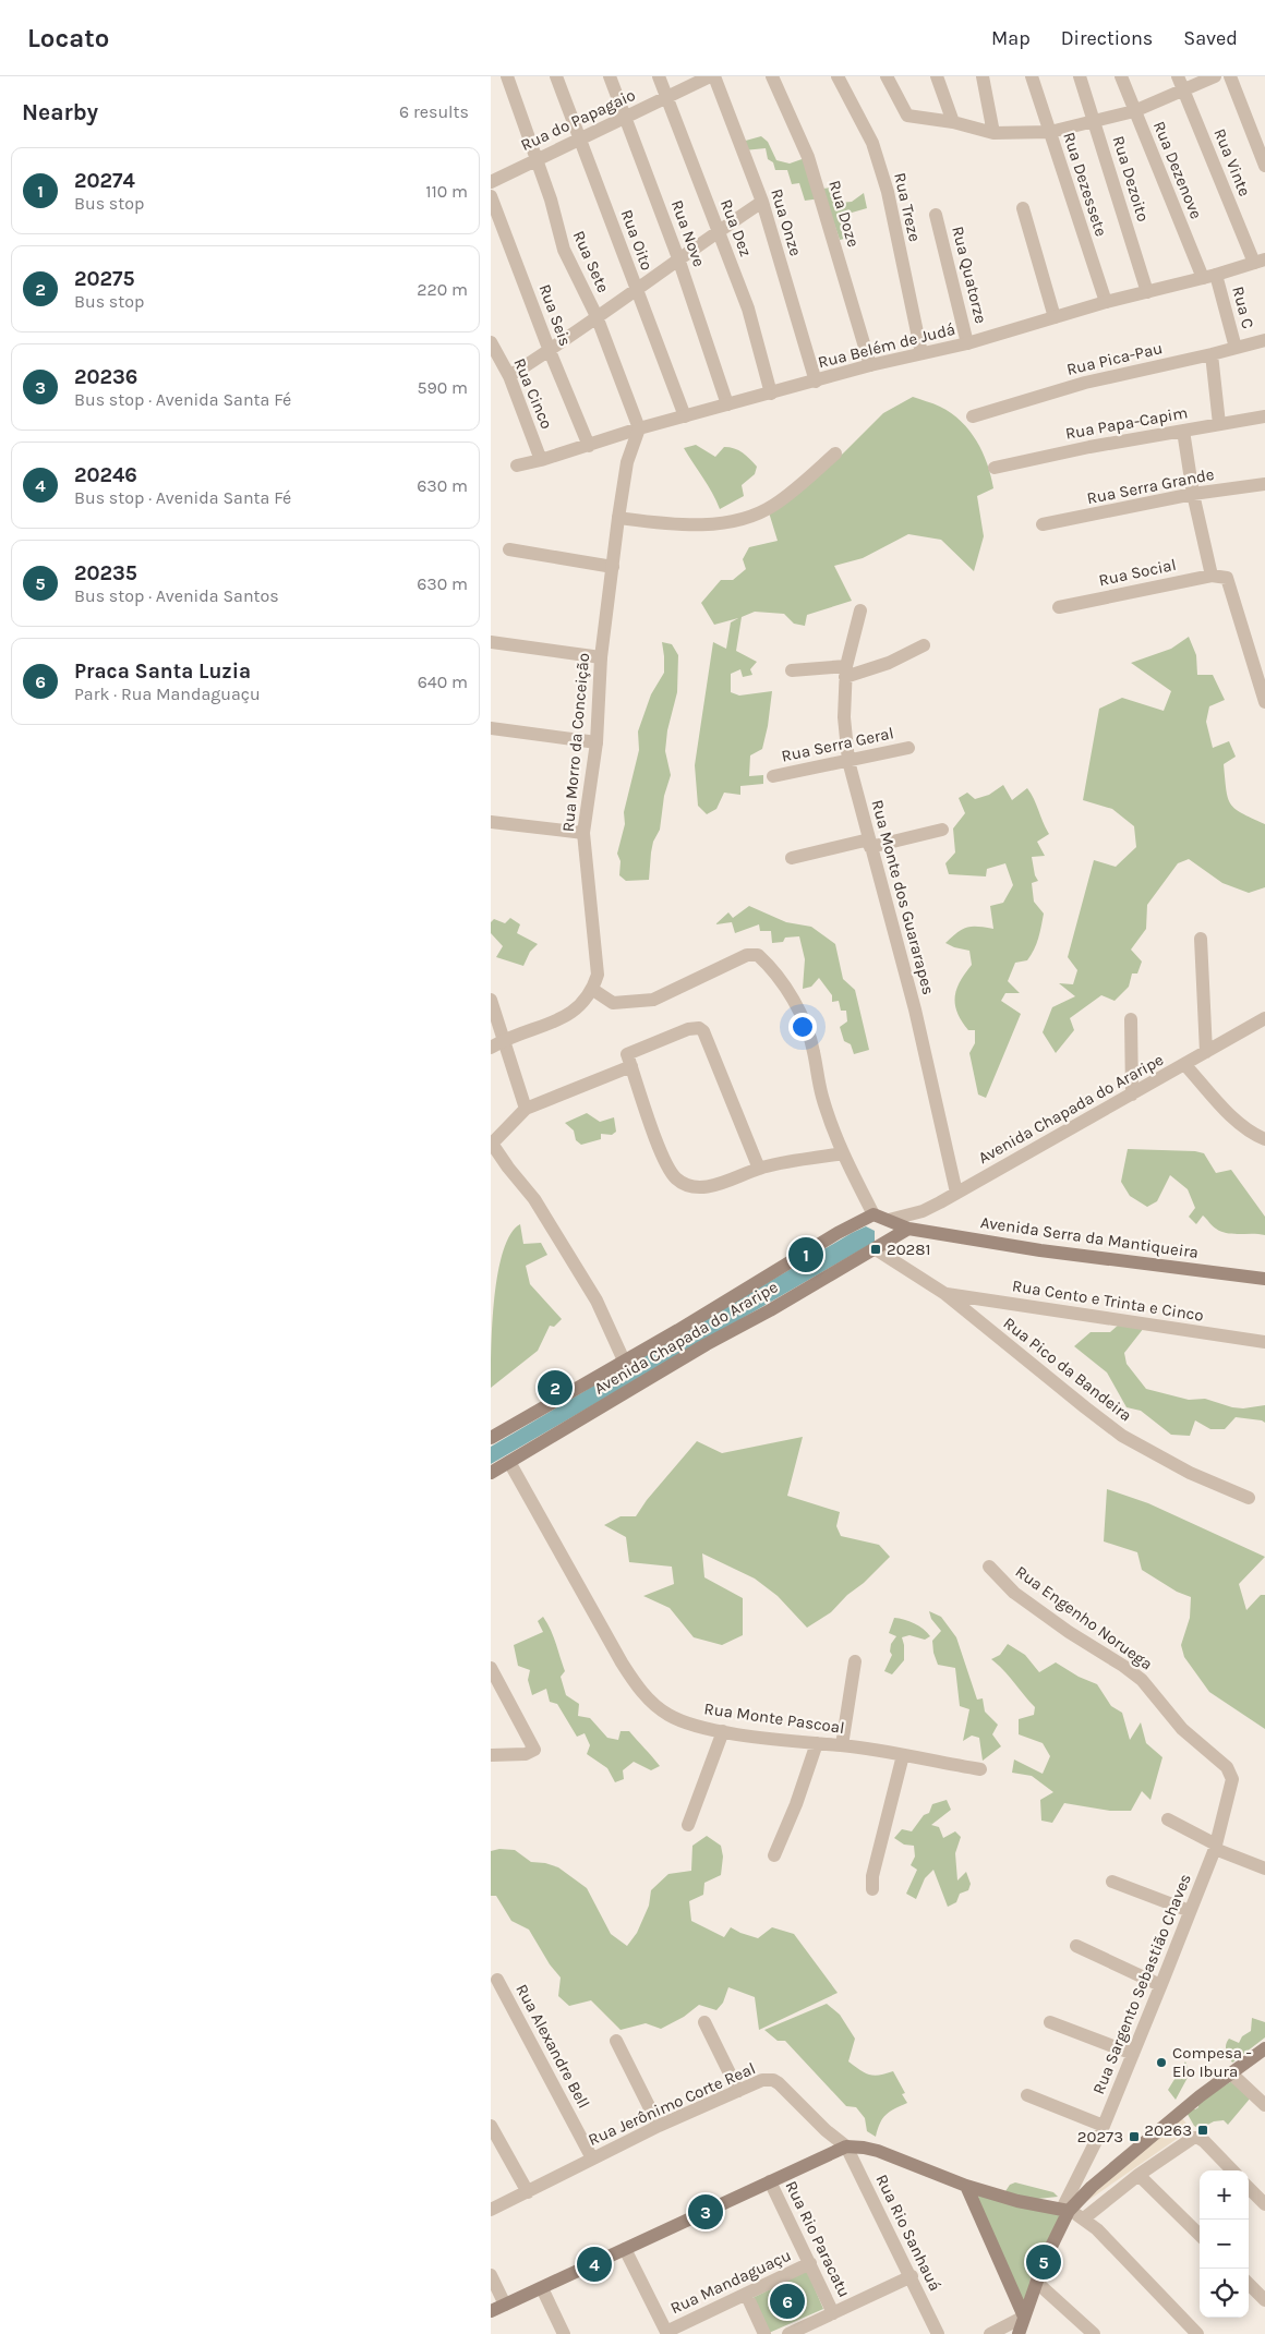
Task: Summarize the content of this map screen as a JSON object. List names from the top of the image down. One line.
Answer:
{"streets":{"main road":["Avenida Chapada do Araripe","Avenida Serra da Mantiqueira"],"street":["Rua do Papagaio","Rua Vinte","Rua Dezenove","Rua Dezoito","Rua Dezessete","Rua Treze","Rua Doze","Rua Onze","Rua Dez","Rua Nove","Rua Oito","Rua Sete","Rua Quatorze","Rua C","Rua Seis","Rua Belém de Judá","Rua Pica-Pau","Rua Cinco","Rua Papa-Capim","Rua Serra Grande","Rua Social","Rua Morro da Conceição","Rua Serra Geral","Rua Monte dos Guararapes","Rua Cento e Trinta e Cinco","Rua Pico da Bandeira","Rua Engenho Noruega","Rua Monte Pascoal","Rua Sargento Sebastião Chaves","Rua Alexandre Bell","Rua Jerônimo Corte Real","Rua Rio Sanhauá","Rua Rio Paracatu","Rua Mandaguaçu"]},"crossings":[["Rua do Papagaio","Rua Dez"],["Rua do Papagaio","Rua Nove"],["Rua do Papagaio","Rua Oito"],["Rua do Papagaio","Rua Sete"],["Rua Vinte","Rua Belém de Judá"],["Rua Dezenove","Rua C"],["Rua Dezenove","Rua Belém de Judá"],["Rua Dezoito","Rua Belém de Judá"],["Rua Dezessete","Rua Belém de Judá"],["Rua Treze","Rua Belém de Judá"],["Rua Doze","Rua Belém de Judá"],["Rua Onze","Rua Belém de Judá"],["Rua Dez","Rua Belém de Judá"],["Rua Nove","Rua Belém de Judá"],["Rua Oito","Rua Belém de Judá"],["Rua Sete","Rua Belém de Judá"],["Rua Sete","Rua Morro da Conceição"],["Rua Quatorze","Rua Belém de Judá"],["Rua C","Rua Belém de Judá"],["Rua C","Rua Pica-Pau"],["Rua Seis","Rua Belém de Judá"],["Rua Belém de Judá","Rua Cinco"],["Rua Belém de Judá","Rua Morro da Conceição"],["Rua Serra Geral","Rua Monte dos Guararapes"],["Rua Monte dos Guararapes","Avenida Chapada do Araripe"],["Avenida Chapada do Araripe","Avenida Serra da Mantiqueira"],["Avenida Chapada do Araripe","Rua Pico da Bandeira"],["Avenida Chapada do Araripe","Rua Monte Pascoal"],["Rua Cento e Trinta e Cinco","Rua Pico da Bandeira"],["Rua Engenho Noruega","Rua Sargento Sebastião Chaves"],["Rua Alexandre Bell","Rua Jerônimo Corte Real"],["Rua Jerônimo Corte Real","Rua Rio Sanhauá"],["Rua Rio Paracatu","Rua Mandaguaçu"]],"places":{"transit":["20281","20263","20273"],"other":["Compesa - Elo Ibura"]},"page":{"header":"Locato","nav":["Map","Directions","Saved"],"heading":["Nearby","6 results"],"list":[{"mark":"1","name":"20274","note":"Bus stop","value":"110 m"},{"mark":"2","name":"20275","note":"Bus stop","value":"220 m"},{"mark":"3","name":"20236","note":"Bus stop · Avenida Santa Fé","value":"590 m"},{"mark":"4","name":"20246","note":"Bus stop · Avenida Santa Fé","value":"630 m"},{"mark":"5","name":"20235","note":"Bus stop · Avenida Santos","value":"630 m"},{"mark":"6","name":"Praca Santa Luzia","note":"Park · Rua Mandaguaçu","value":"640 m"}],"pins":["1","2","3","5","4","6"],"map_buttons":["+","−"]}}
